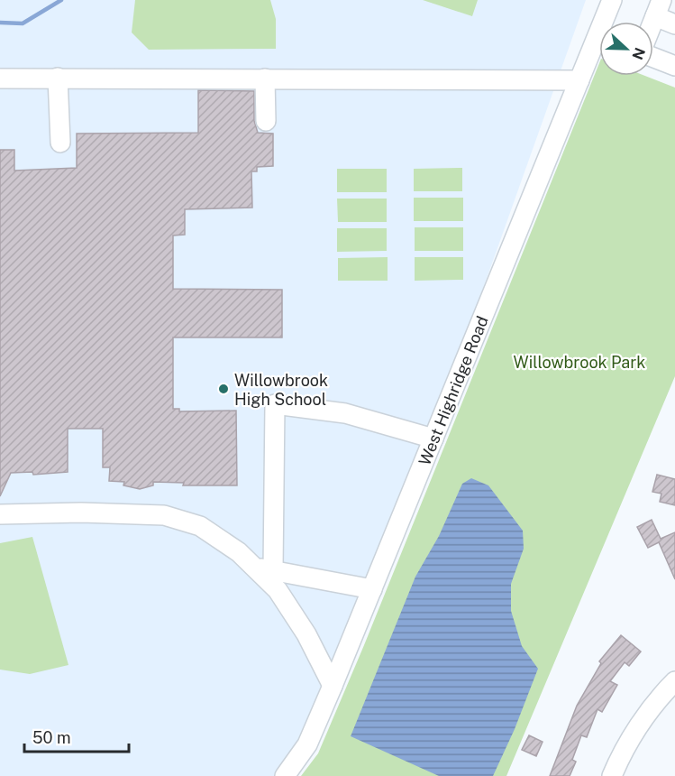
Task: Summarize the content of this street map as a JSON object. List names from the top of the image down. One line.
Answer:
{"streets":{"street":["West Highridge Road"]},"parks":["Willowbrook Park"],"places":["Willowbrook High School"],"scale_bar":"50 m","north":"right"}
